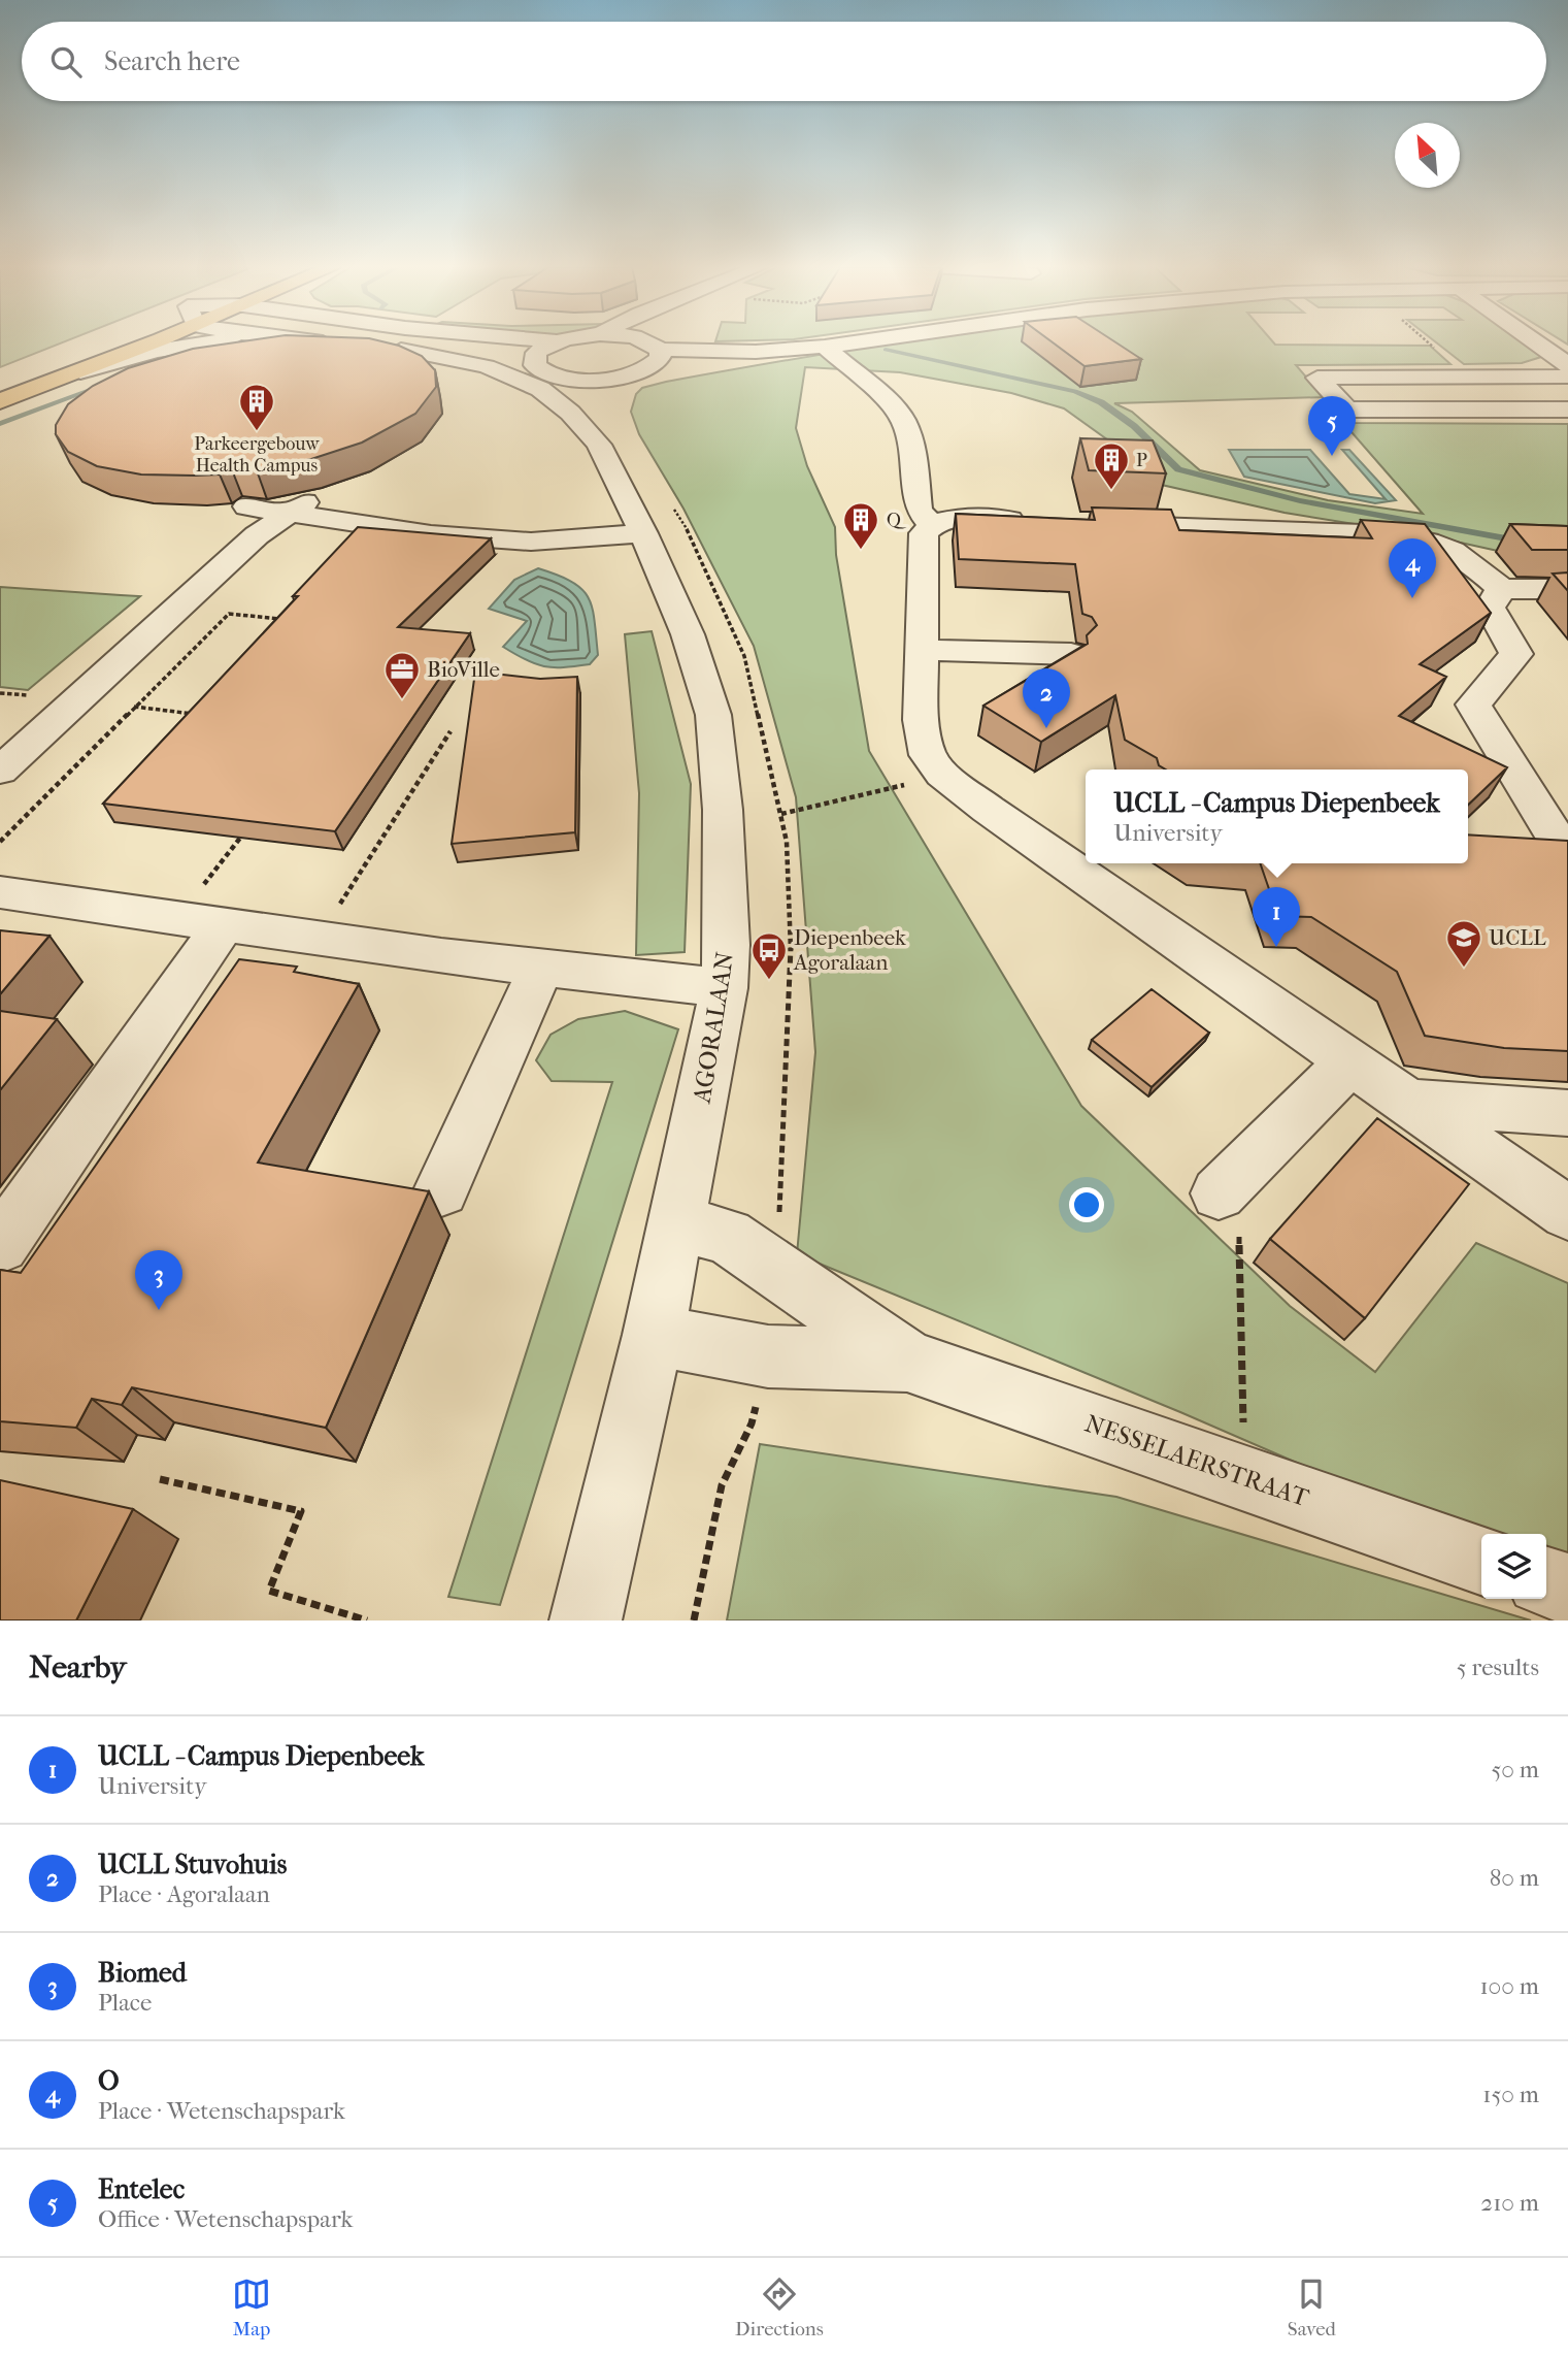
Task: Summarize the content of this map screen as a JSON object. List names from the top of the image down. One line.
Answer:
{"streets":{"street":["AGORALAAN","NESSELAERSTRAAT"]},"crossings":[["AGORALAAN","NESSELAERSTRAAT"]],"places":{"building":["Parkeergebouw Health Campus","P","Q"],"office":["BioVille"],"school or university":["UCLL"],"bus stop":["Diepenbeek Agoralaan"]},"north":"top left","page":{"search":"Search here","pins":["5","4","2","1","3"],"popup":["UCLL - Campus Diepenbeek","University"],"heading":["Nearby","5 results"],"list":[{"mark":"1","name":"UCLL - Campus Diepenbeek","note":"University","value":"50 m"},{"mark":"2","name":"UCLL Stuvohuis","note":"Place · Agoralaan","value":"80 m"},{"mark":"3","name":"Biomed","note":"Place","value":"100 m"},{"mark":"4","name":"O","note":"Place · Wetenschapspark","value":"150 m"},{"mark":"5","name":"Entelec","note":"Office · Wetenschapspark","value":"210 m"}],"nav":["Map","Directions","Saved"]}}
